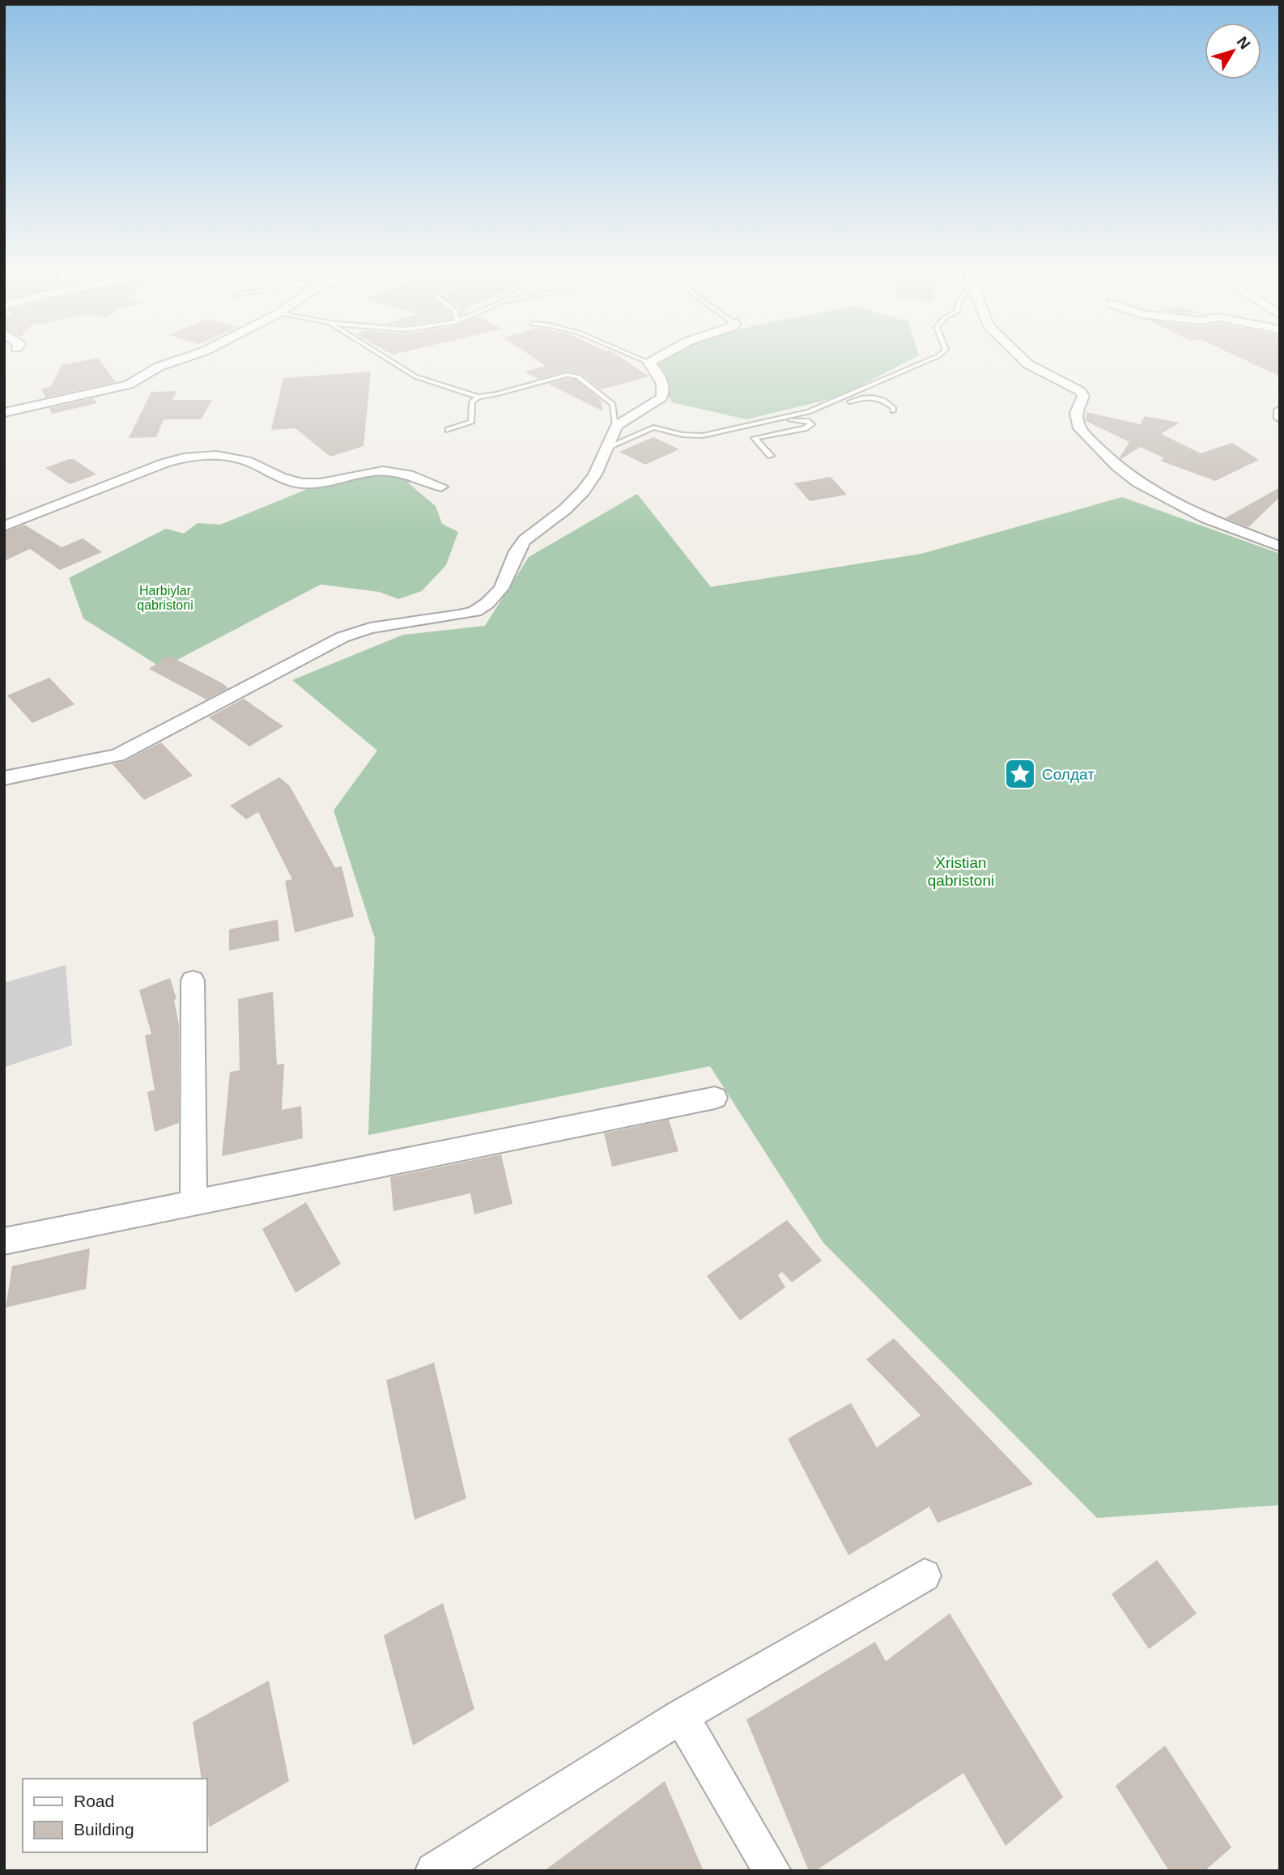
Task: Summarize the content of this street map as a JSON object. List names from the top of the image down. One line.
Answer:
{"parks":["Harbiylar qabristoni","Xristian qabristoni"],"places":{"place":["Солдат"]},"legend":["Road","Building"],"north":"top right"}
